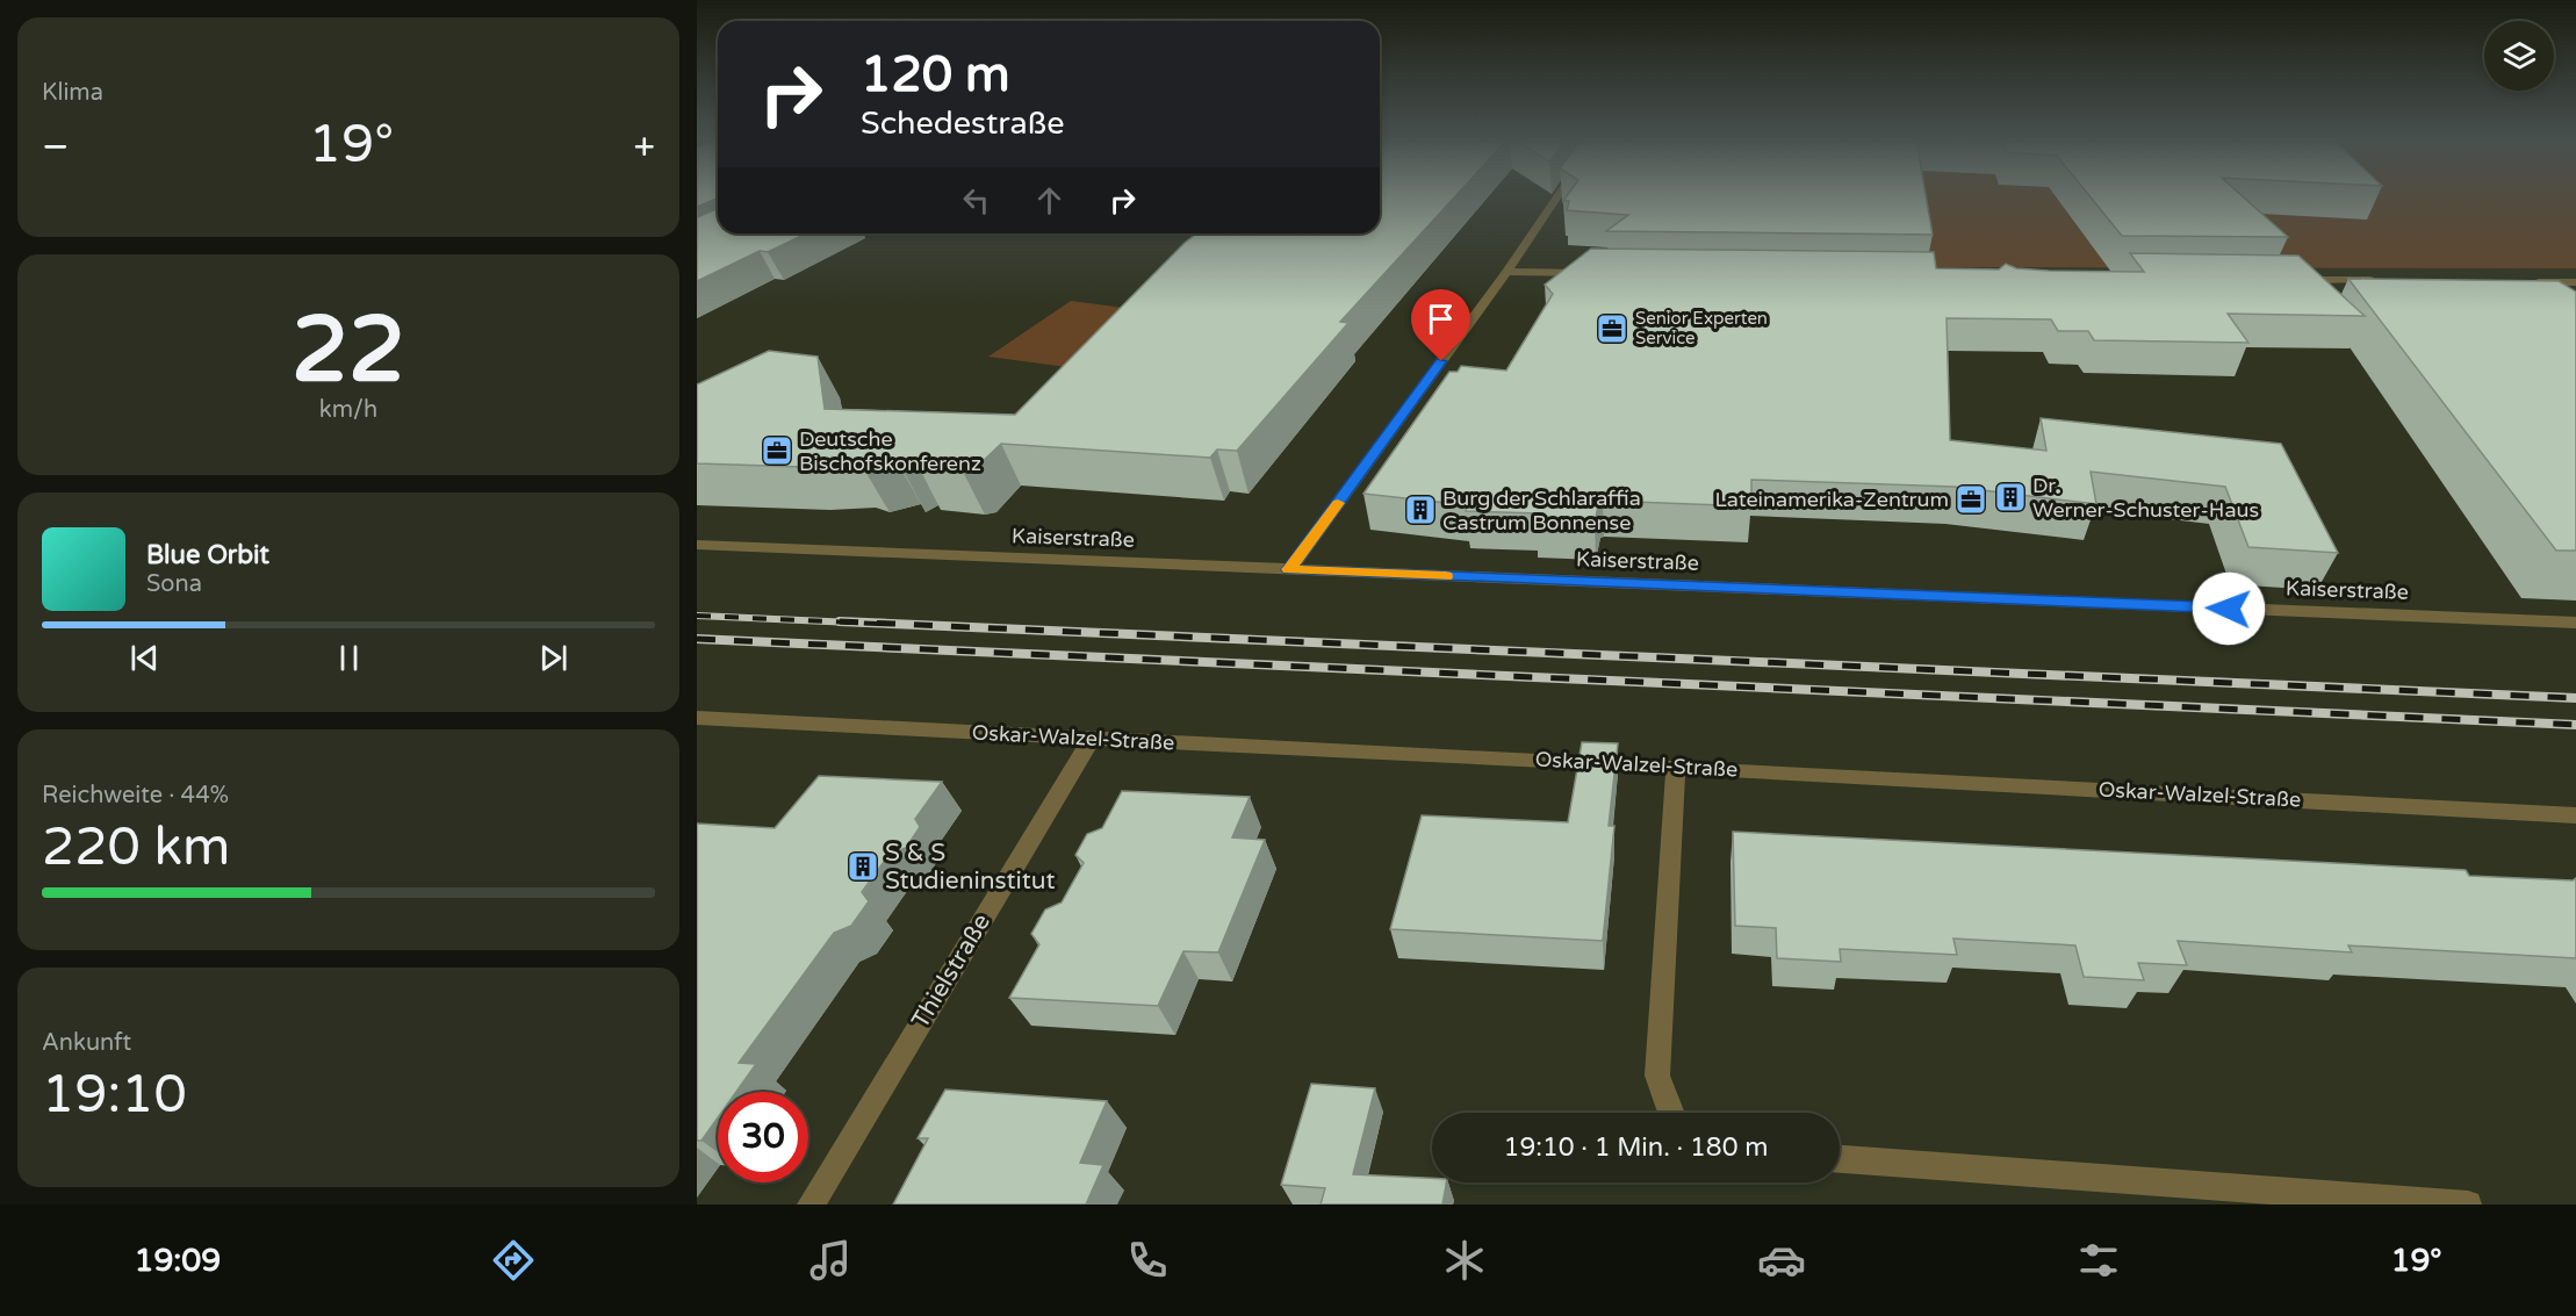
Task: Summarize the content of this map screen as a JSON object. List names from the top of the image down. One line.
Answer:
{"streets":{"street":["Kaiserstraße","Oskar-Walzel-Straße","Thielstraße"]},"crossings":[["Oskar-Walzel-Straße","Thielstraße"]],"places":{"office":["Senior Experten Service","Deutsche Bischofskonferenz","Lateinamerika-Zentrum"],"building":["Dr. Werner-Schuster-Haus","Burg der Schlaraffia Castrum Bonnense","S & S Studieninstitut"]},"page":{"tile":["Klima",["22","km/h"],["Reichweite · 44%","220 km"],["Ankunft","19:10"]],"turn":["120 m","Schedestraße"],"heat":["−","19°","+"],"song":["Blue Orbit","Sona"],"limit":"30","trip":"19:10 · 1 Min. · 180 m","tabs":["19:09","19°"]}}
